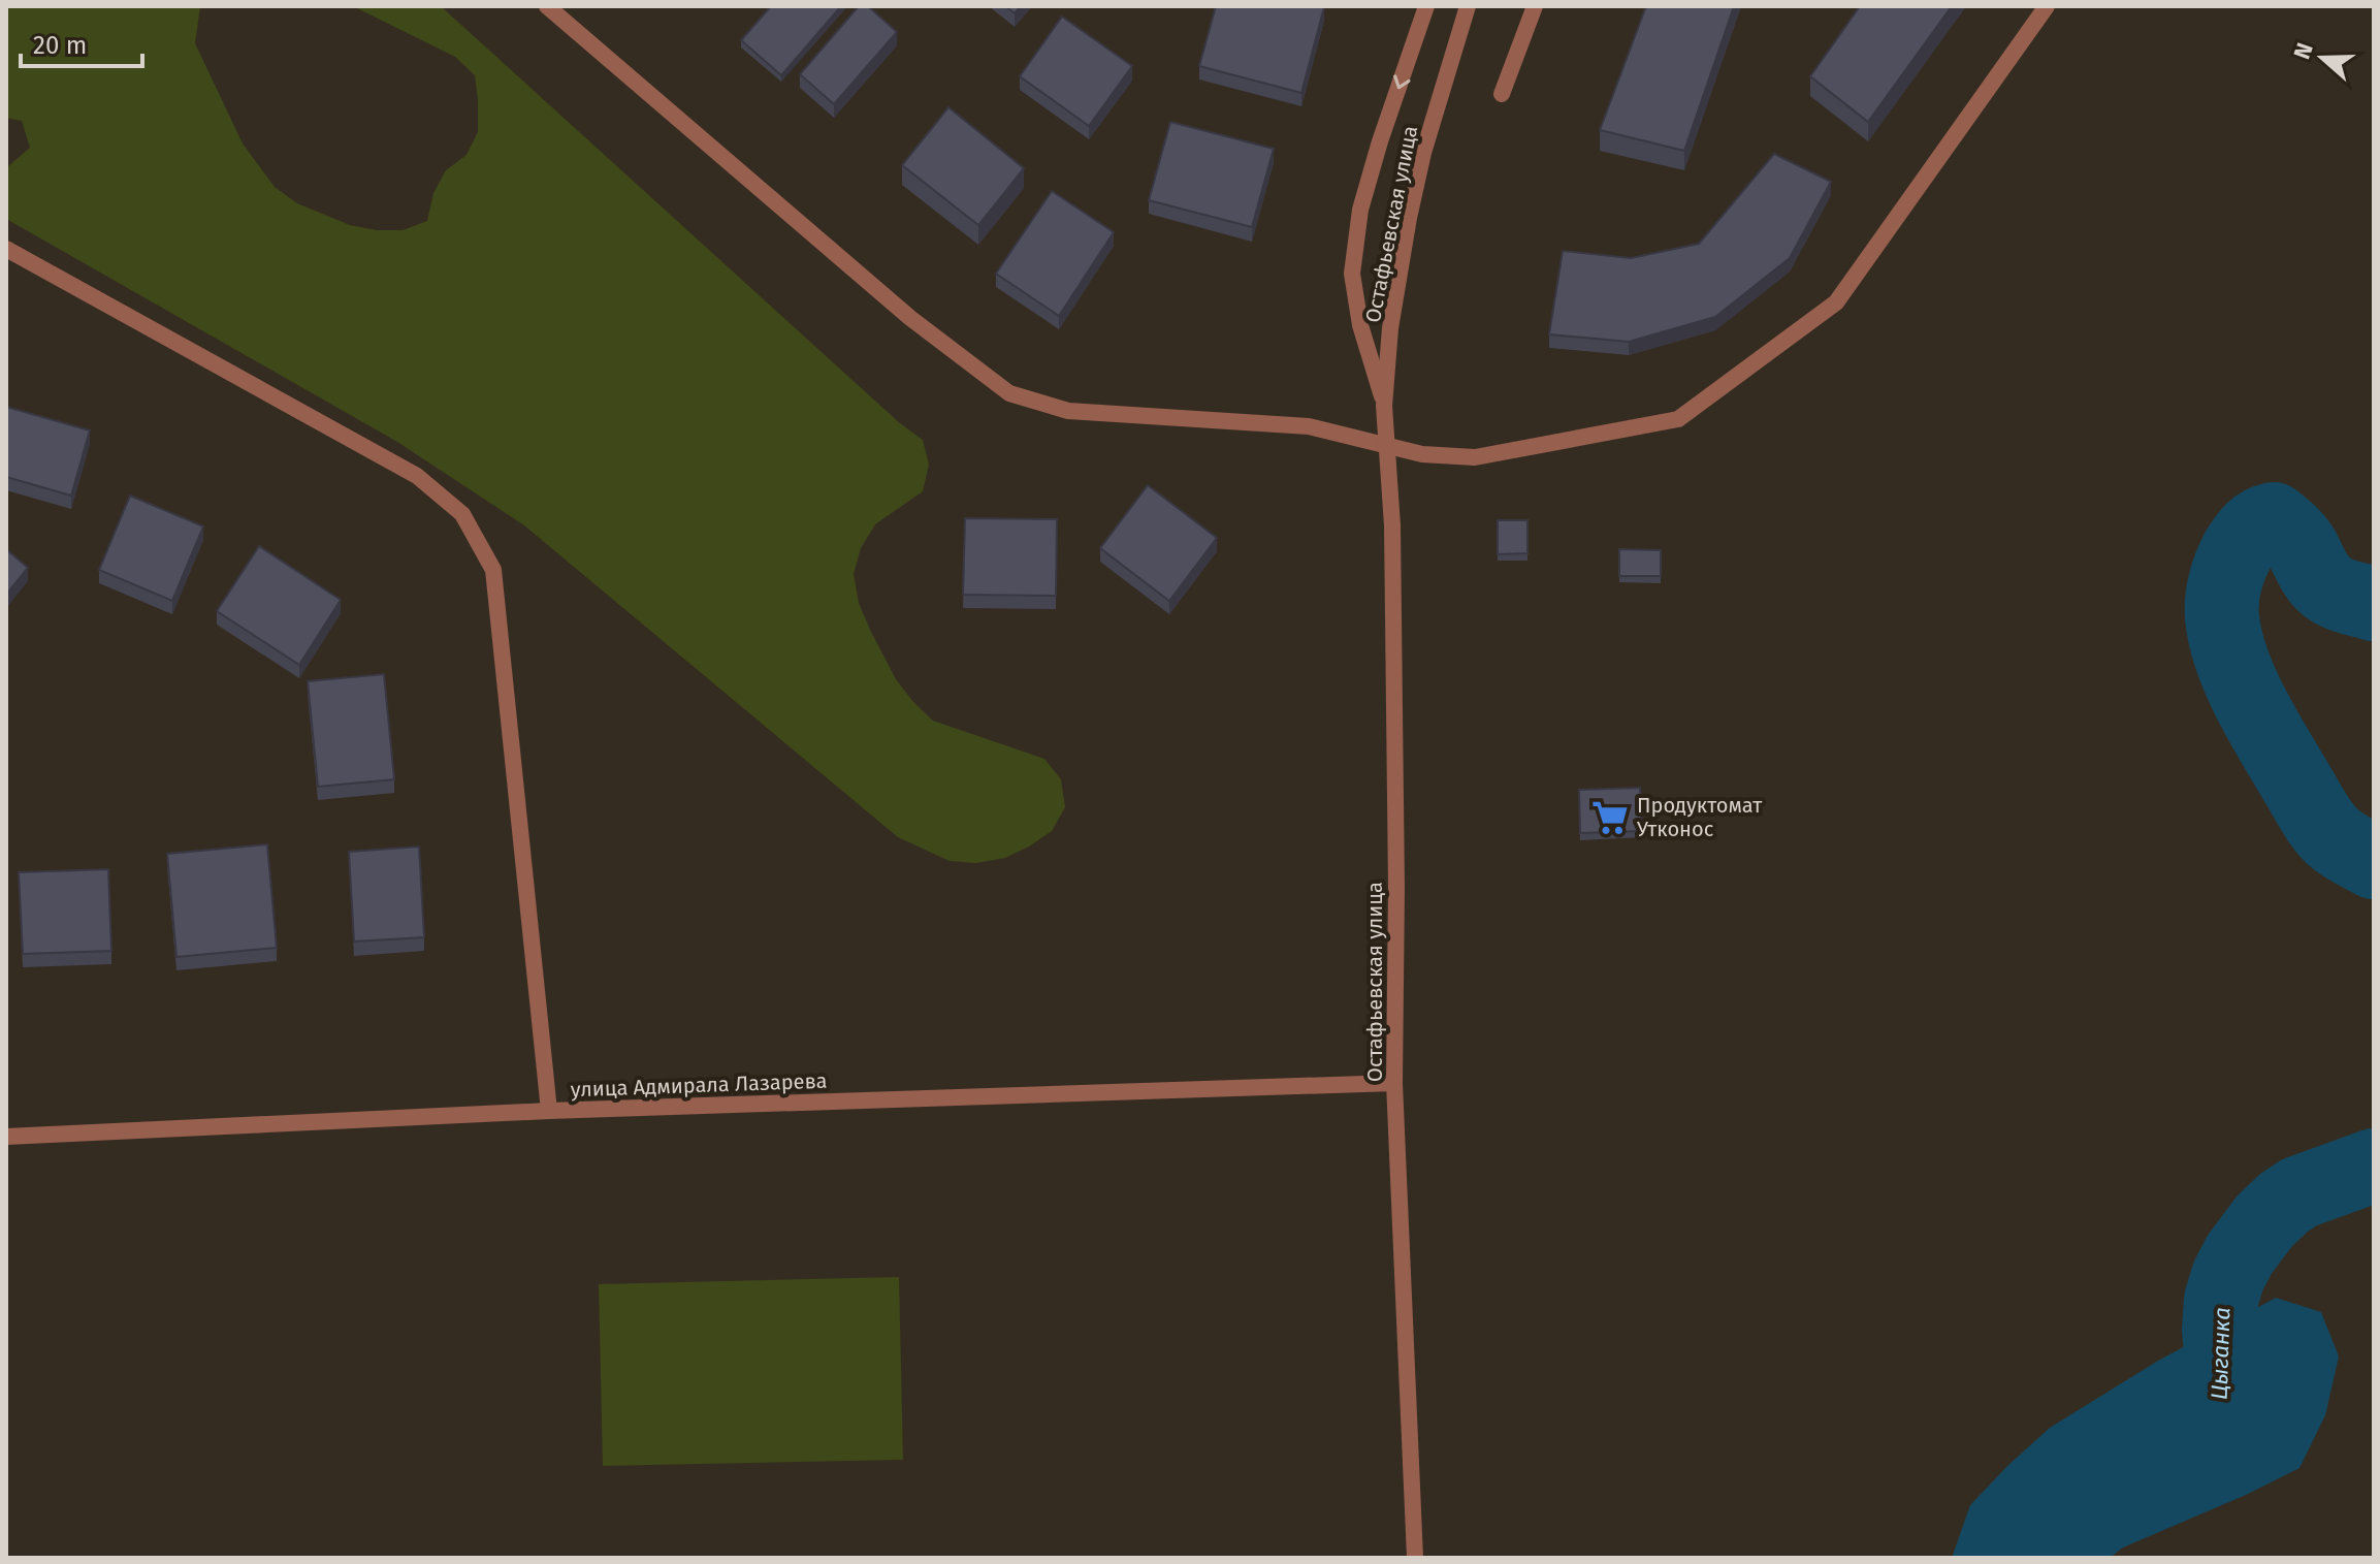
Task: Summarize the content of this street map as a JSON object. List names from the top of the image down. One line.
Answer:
{"streets":{"street":["Остафьевская улица","улица Адмирала Лазарева"]},"crossings":[["Остафьевская улица","улица Адмирала Лазарева"]],"water":["Цыганка"],"places":{"supermarket":["Продуктомат Утконос"]},"scale_bar":"20 m","north":"left"}
